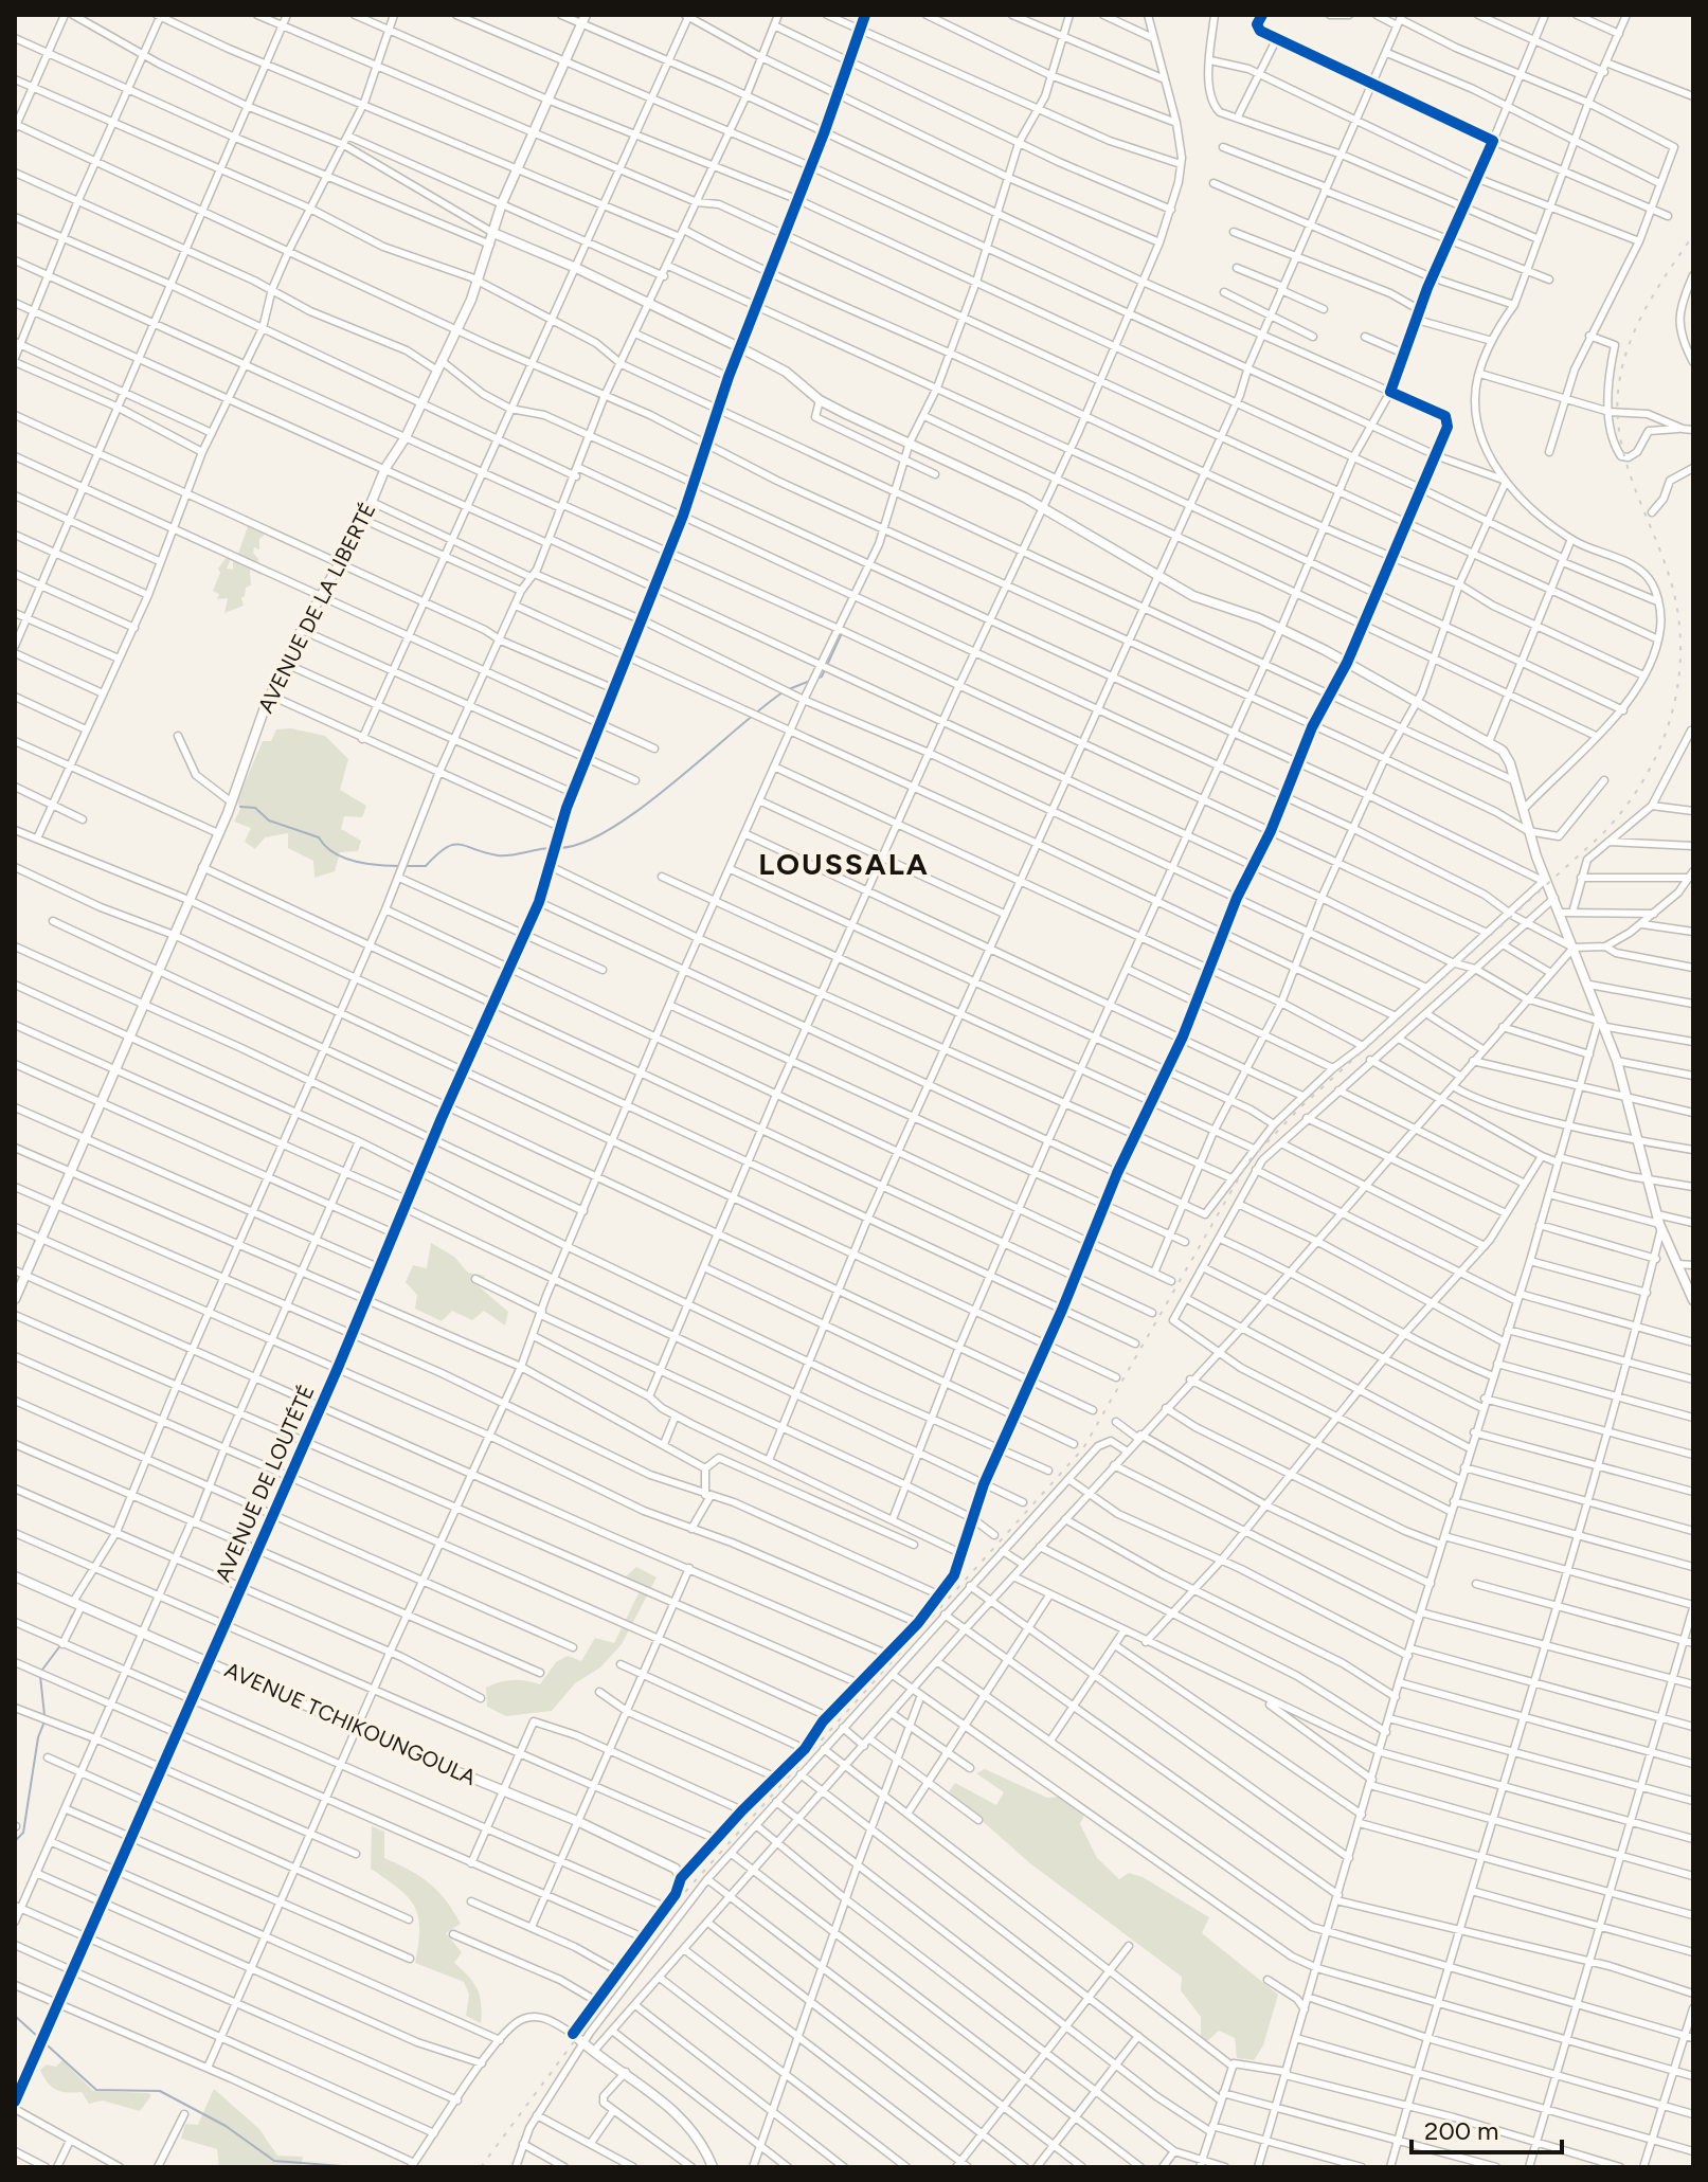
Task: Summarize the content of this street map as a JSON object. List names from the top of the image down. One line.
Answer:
{"streets":{"street":["AVENUE DE LA LIBERTÉ","AVENUE DE LOUTÉTÉ","AVENUE TCHIKOUNGOULA"]},"crossings":[["AVENUE DE LOUTÉTÉ","AVENUE TCHIKOUNGOULA"]],"districts":["LOUSSALA"],"scale_bar":"200 m"}
